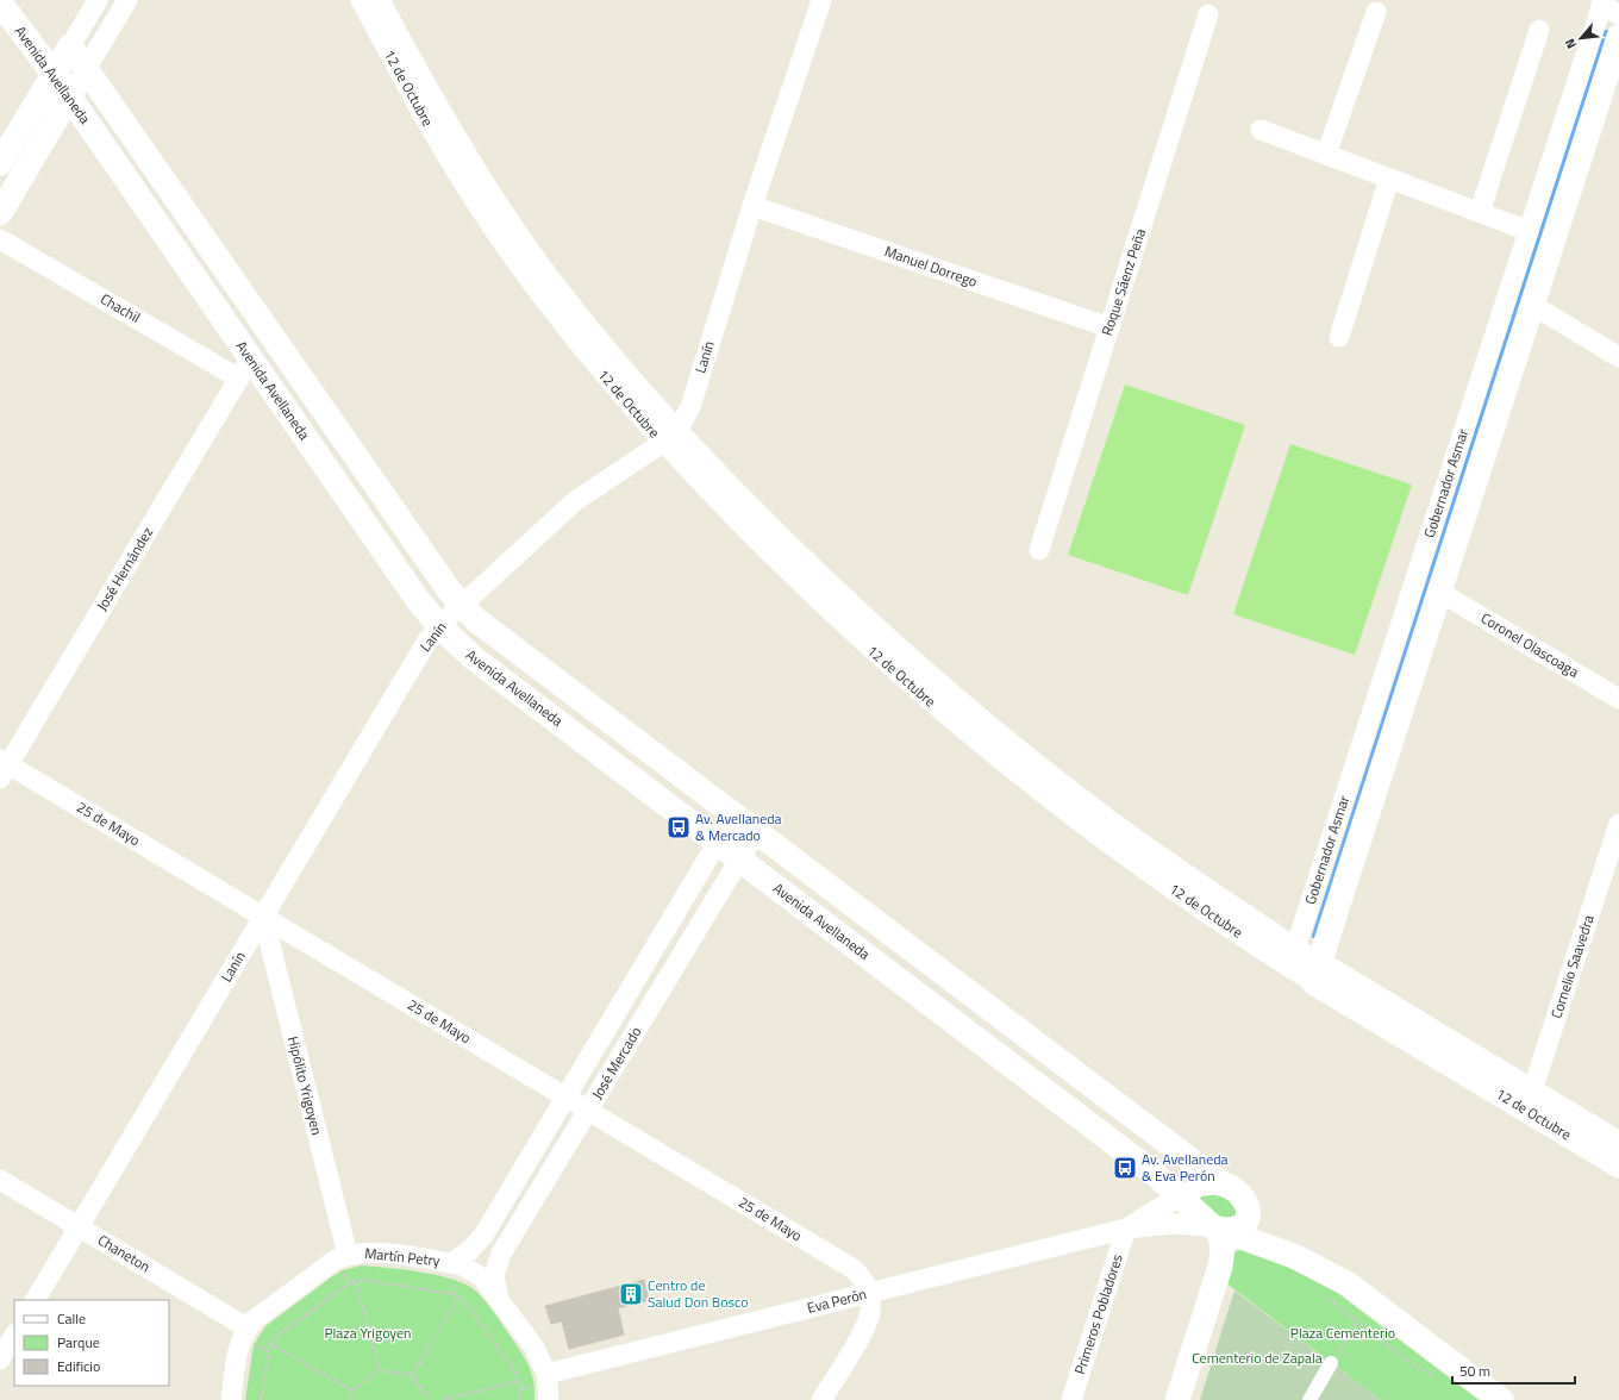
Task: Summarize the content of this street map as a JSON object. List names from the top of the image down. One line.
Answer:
{"streets":{"street":["Avenida Avellaneda","12 de Octubre","Manuel Dorrego","Roque Sáenz Peña","Chachil","Lanín","Gobernador Asmar","José Hernández","Coronel Olascoaga","25 de Mayo","Cornelio Saavedra","José Mercado","Hipólito Yrigoyen","Chaneton","Martín Petry","Eva Perón","Primeros Pobladores"]},"crossings":[["Avenida Avellaneda","Chachil"],["Avenida Avellaneda","Lanín"],["Avenida Avellaneda","José Hernández"],["Avenida Avellaneda","José Mercado"],["Avenida Avellaneda","Eva Perón"],["12 de Octubre","Lanín"],["12 de Octubre","Gobernador Asmar"],["12 de Octubre","Cornelio Saavedra"],["Manuel Dorrego","Roque Sáenz Peña"],["Manuel Dorrego","Lanín"],["Chachil","José Hernández"],["Lanín","25 de Mayo"],["Lanín","Hipólito Yrigoyen"],["Lanín","Chaneton"],["Gobernador Asmar","Coronel Olascoaga"],["José Hernández","25 de Mayo"],["25 de Mayo","José Mercado"],["25 de Mayo","Hipólito Yrigoyen"],["25 de Mayo","Eva Perón"],["José Mercado","Martín Petry"],["Hipólito Yrigoyen","Martín Petry"],["Chaneton","Martín Petry"],["Martín Petry","Eva Perón"],["Eva Perón","Primeros Pobladores"]],"parks":["Plaza Yrigoyen","Plaza Cementerio","Cementerio de Zapala"],"places":{"bus stop":["Av. Avellaneda & Mercado","Av. Avellaneda & Eva Perón"],"building":["Centro de Salud Don Bosco"]},"legend":["Calle","Parque","Edificio"],"scale_bar":"50 m","north":"bottom left"}
